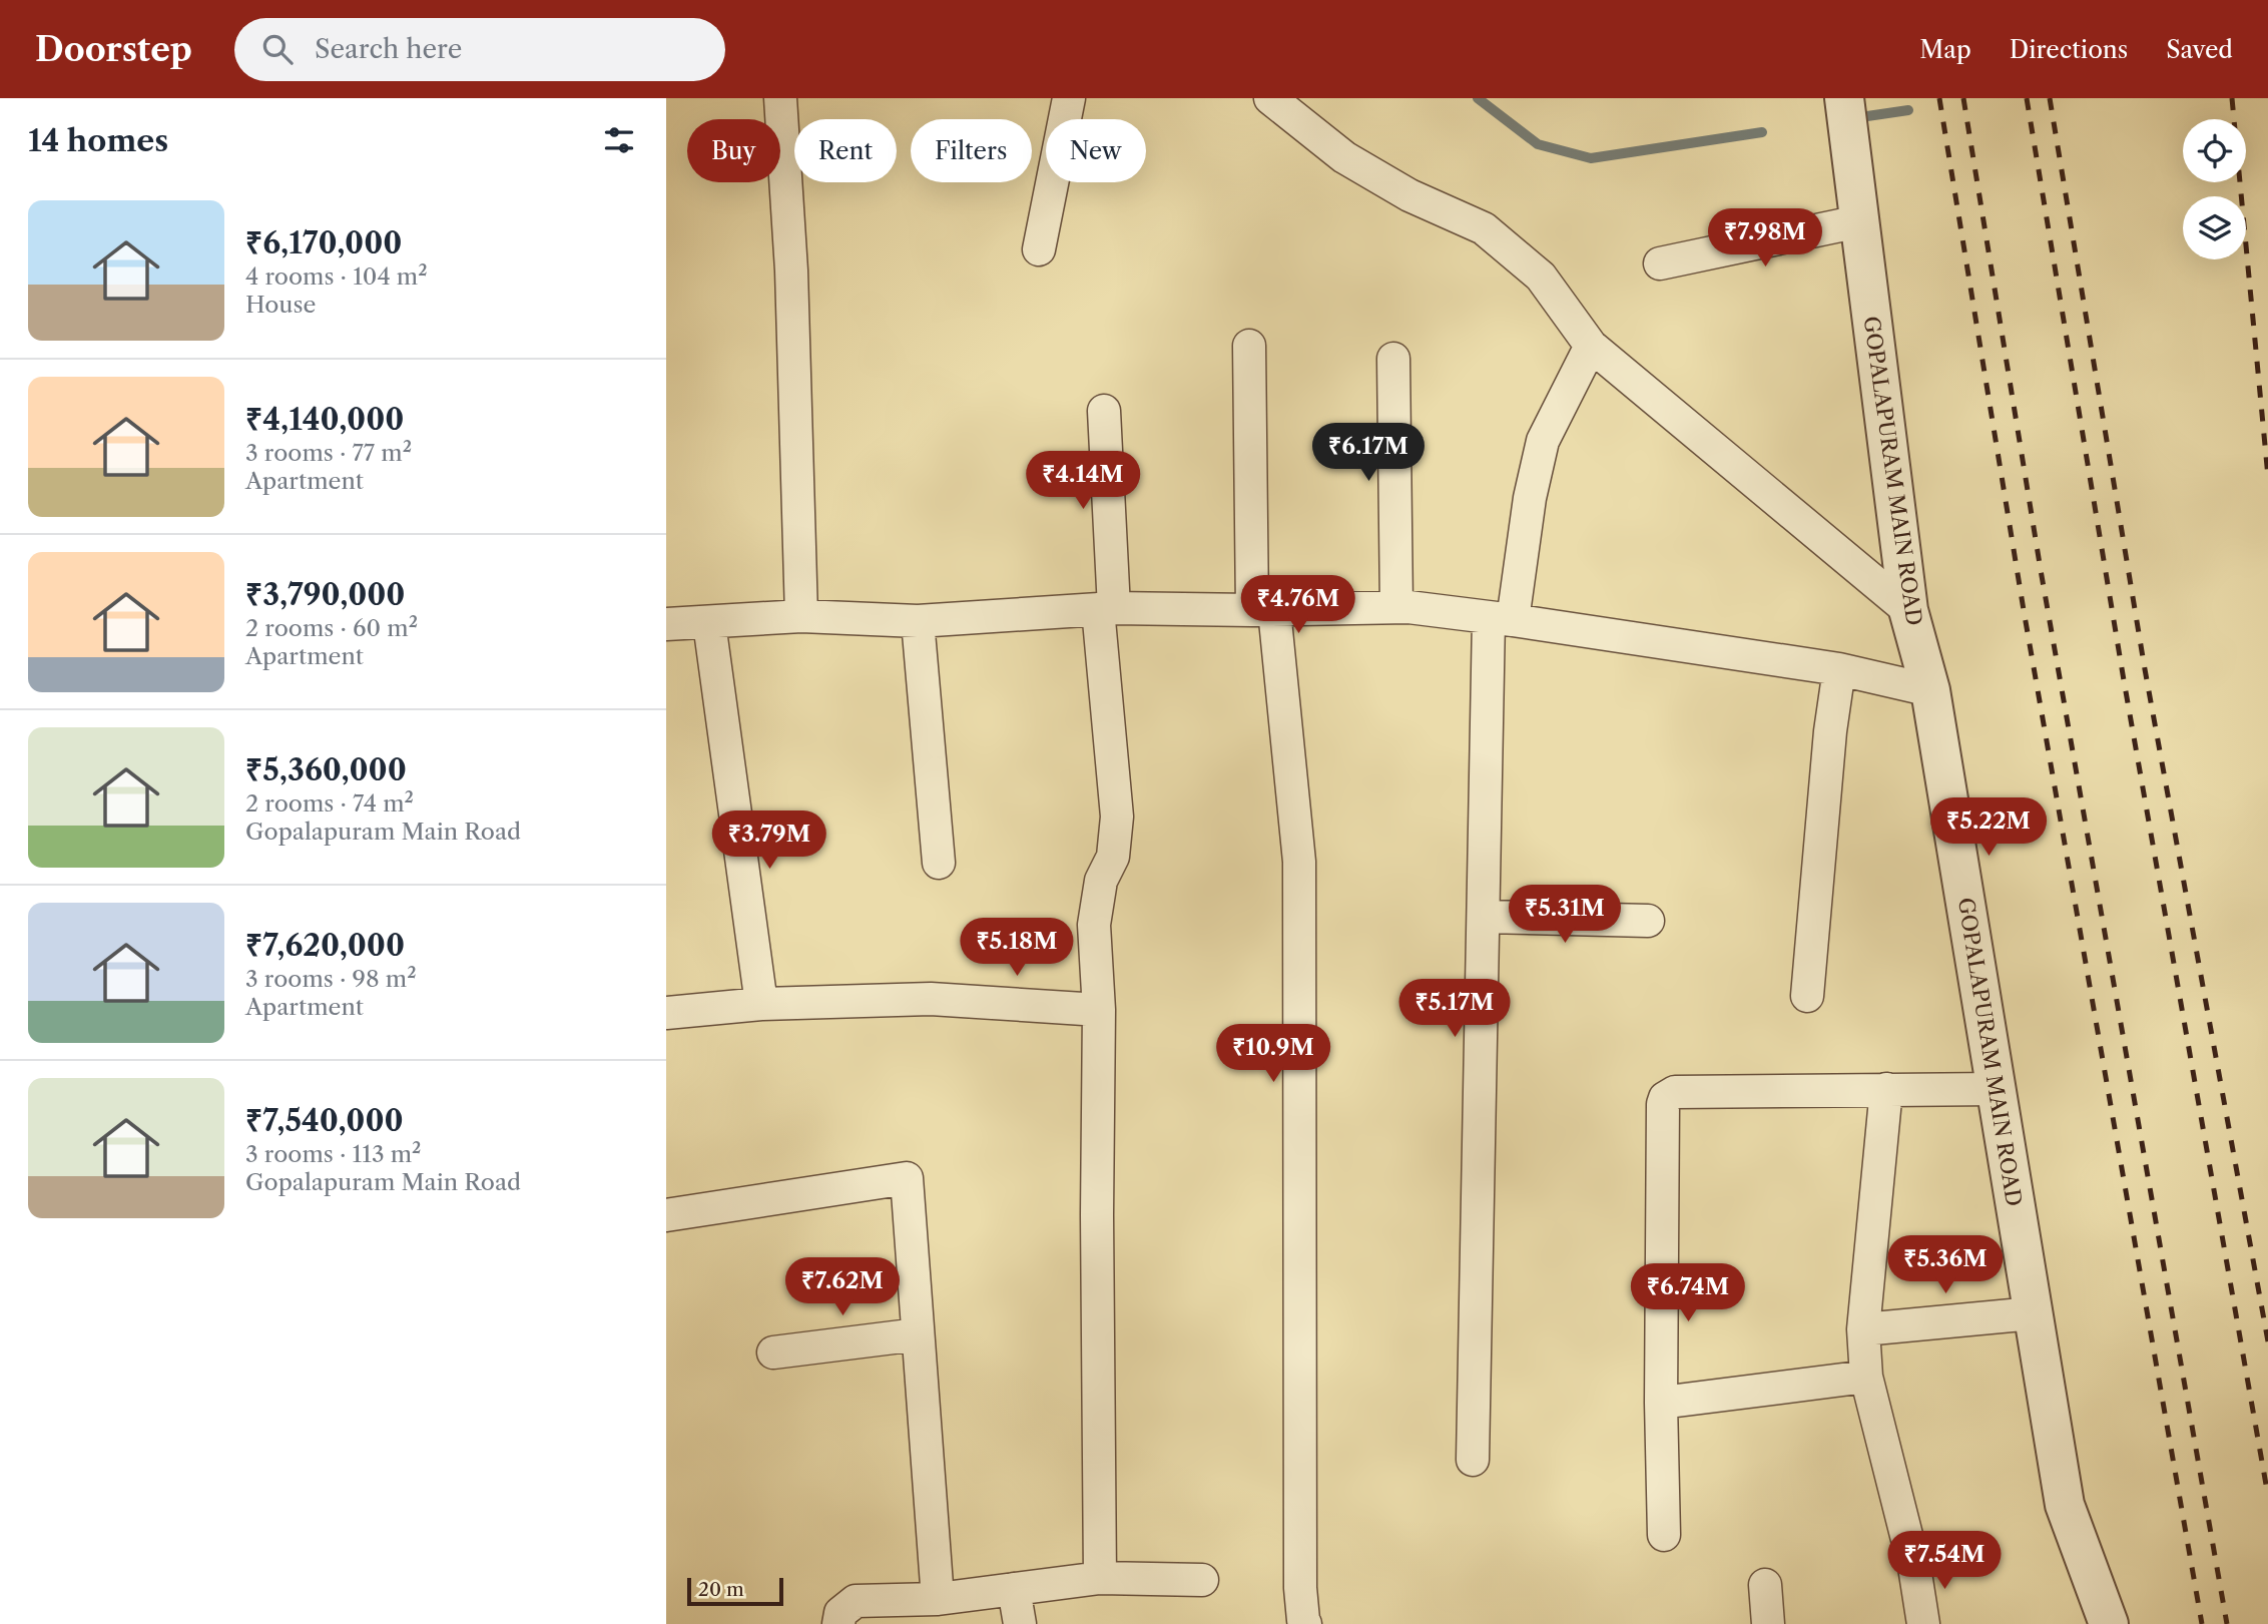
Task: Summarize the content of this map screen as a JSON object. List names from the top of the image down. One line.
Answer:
{"streets":{"street":["GOPALAPURAM MAIN ROAD"]},"scale_bar":"20 m","page":{"header":"Doorstep","search":"Search here","nav":["Map","Directions","Saved"],"heading":"14 homes","chip":["Buy","Rent","Filters","New"],"list":[{"name":"₹6,170,000","note":"4 rooms · 104 m² · House"},{"name":"₹4,140,000","note":"3 rooms · 77 m² · Apartment"},{"name":"₹3,790,000","note":"2 rooms · 60 m² · Apartment"},{"name":"₹5,360,000","note":"2 rooms · 74 m² · Gopalapuram Main Road"},{"name":"₹7,620,000","note":"3 rooms · 98 m² · Apartment"},{"name":"₹7,540,000","note":"3 rooms · 113 m² · Gopalapuram Main Road"}],"price":["₹7.98M","₹6.17M","₹4.14M","₹4.76M","₹5.22M","₹3.79M","₹5.31M","₹5.18M","₹5.17M","₹10.9M","₹5.36M","₹7.62M","₹6.74M","₹7.54M"],"scale":"20 m"}}
